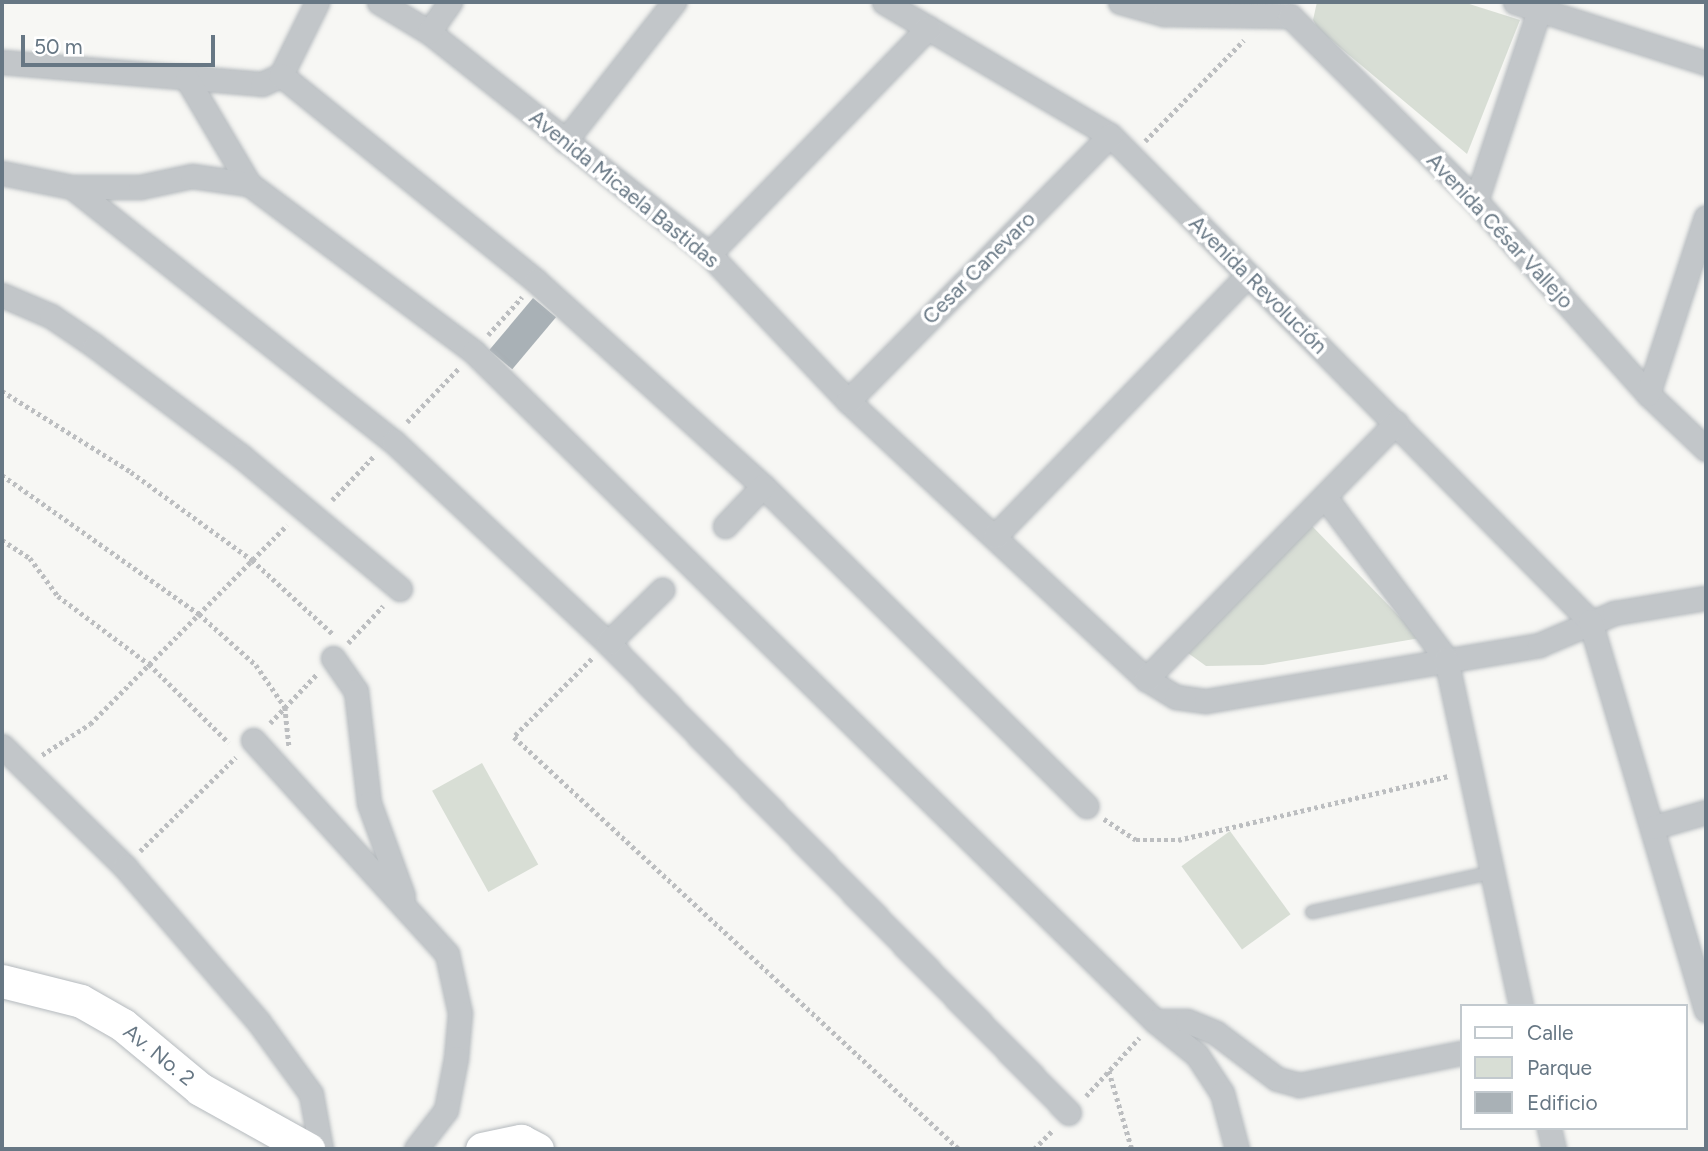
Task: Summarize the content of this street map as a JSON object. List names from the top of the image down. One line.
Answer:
{"streets":{"street":["Avenida Micaela Bastidas","Avenida César Vallejo","Cesar Canevaro","Avenida Revolución","Av. No. 2"]},"crossings":[["Avenida Micaela Bastidas","Cesar Canevaro"],["Avenida Micaela Bastidas","Avenida Revolución"],["Cesar Canevaro","Avenida Revolución"]],"legend":["Calle","Parque","Edificio"],"scale_bar":"50 m"}
